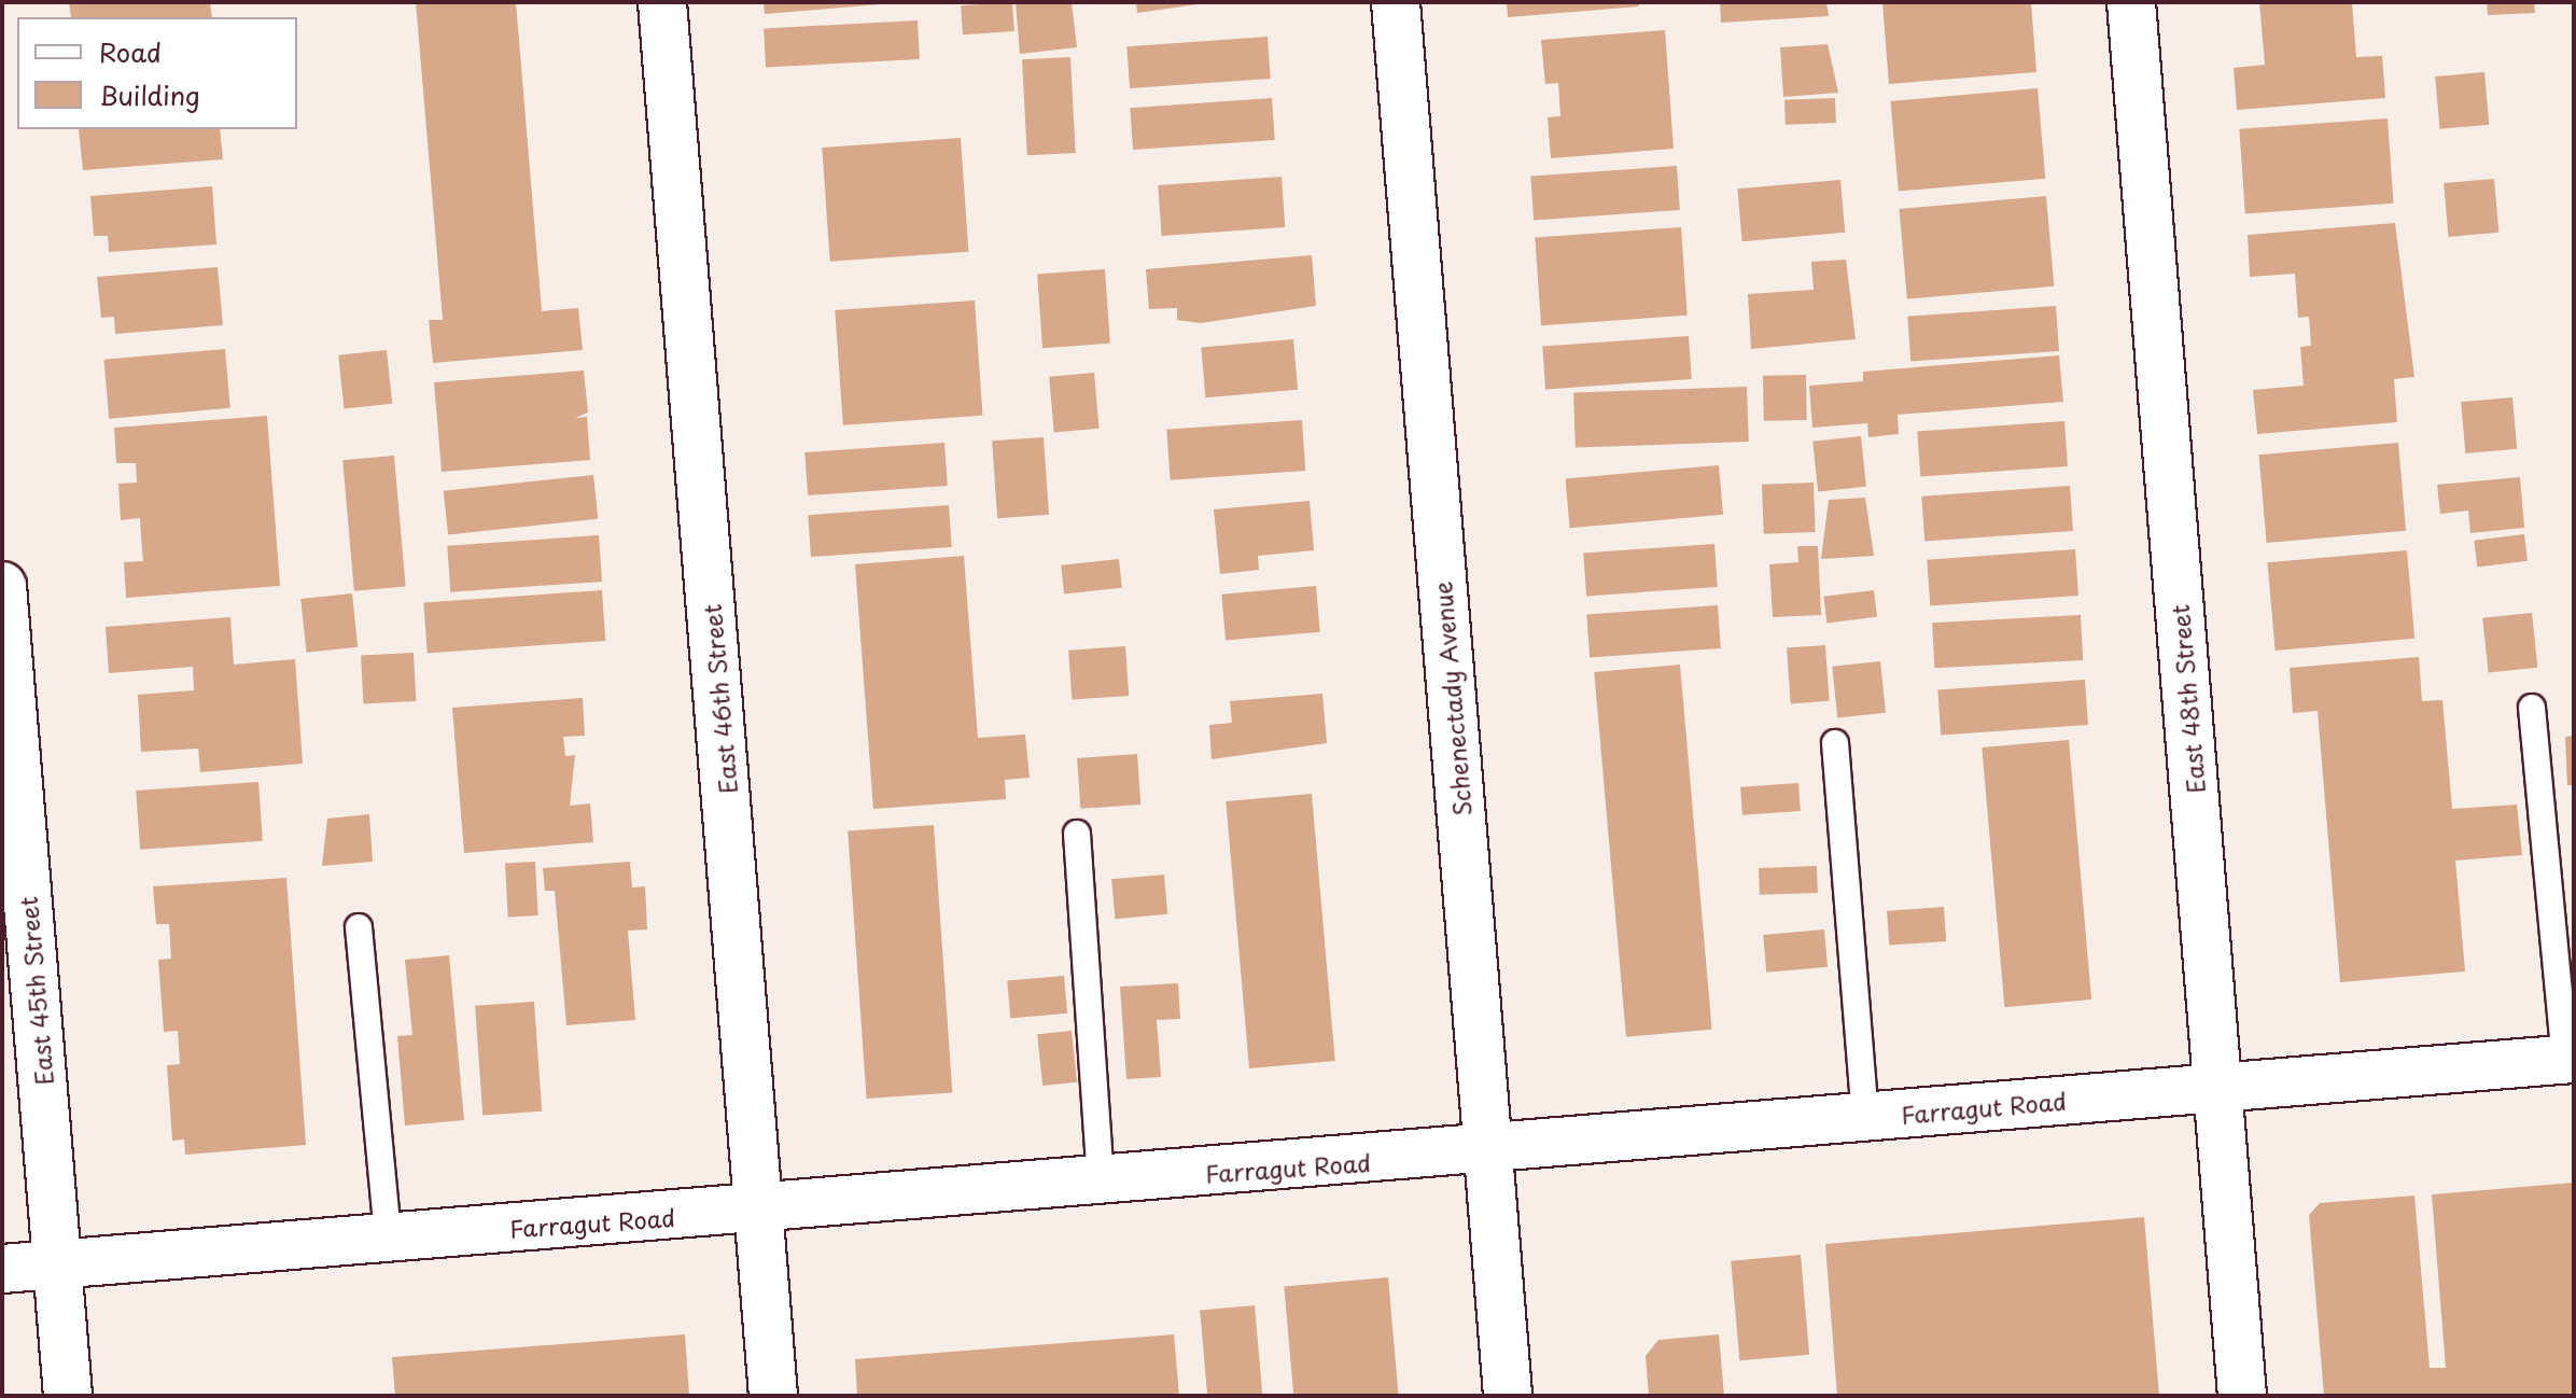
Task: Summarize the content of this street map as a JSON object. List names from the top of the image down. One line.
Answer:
{"streets":{"street":["East 46th Street","Schenectady Avenue","East 48th Street","East 45th Street","Farragut Road"]},"crossings":[["East 46th Street","Farragut Road"],["Schenectady Avenue","Farragut Road"],["East 48th Street","Farragut Road"],["East 45th Street","Farragut Road"]],"legend":["Road","Building"]}
